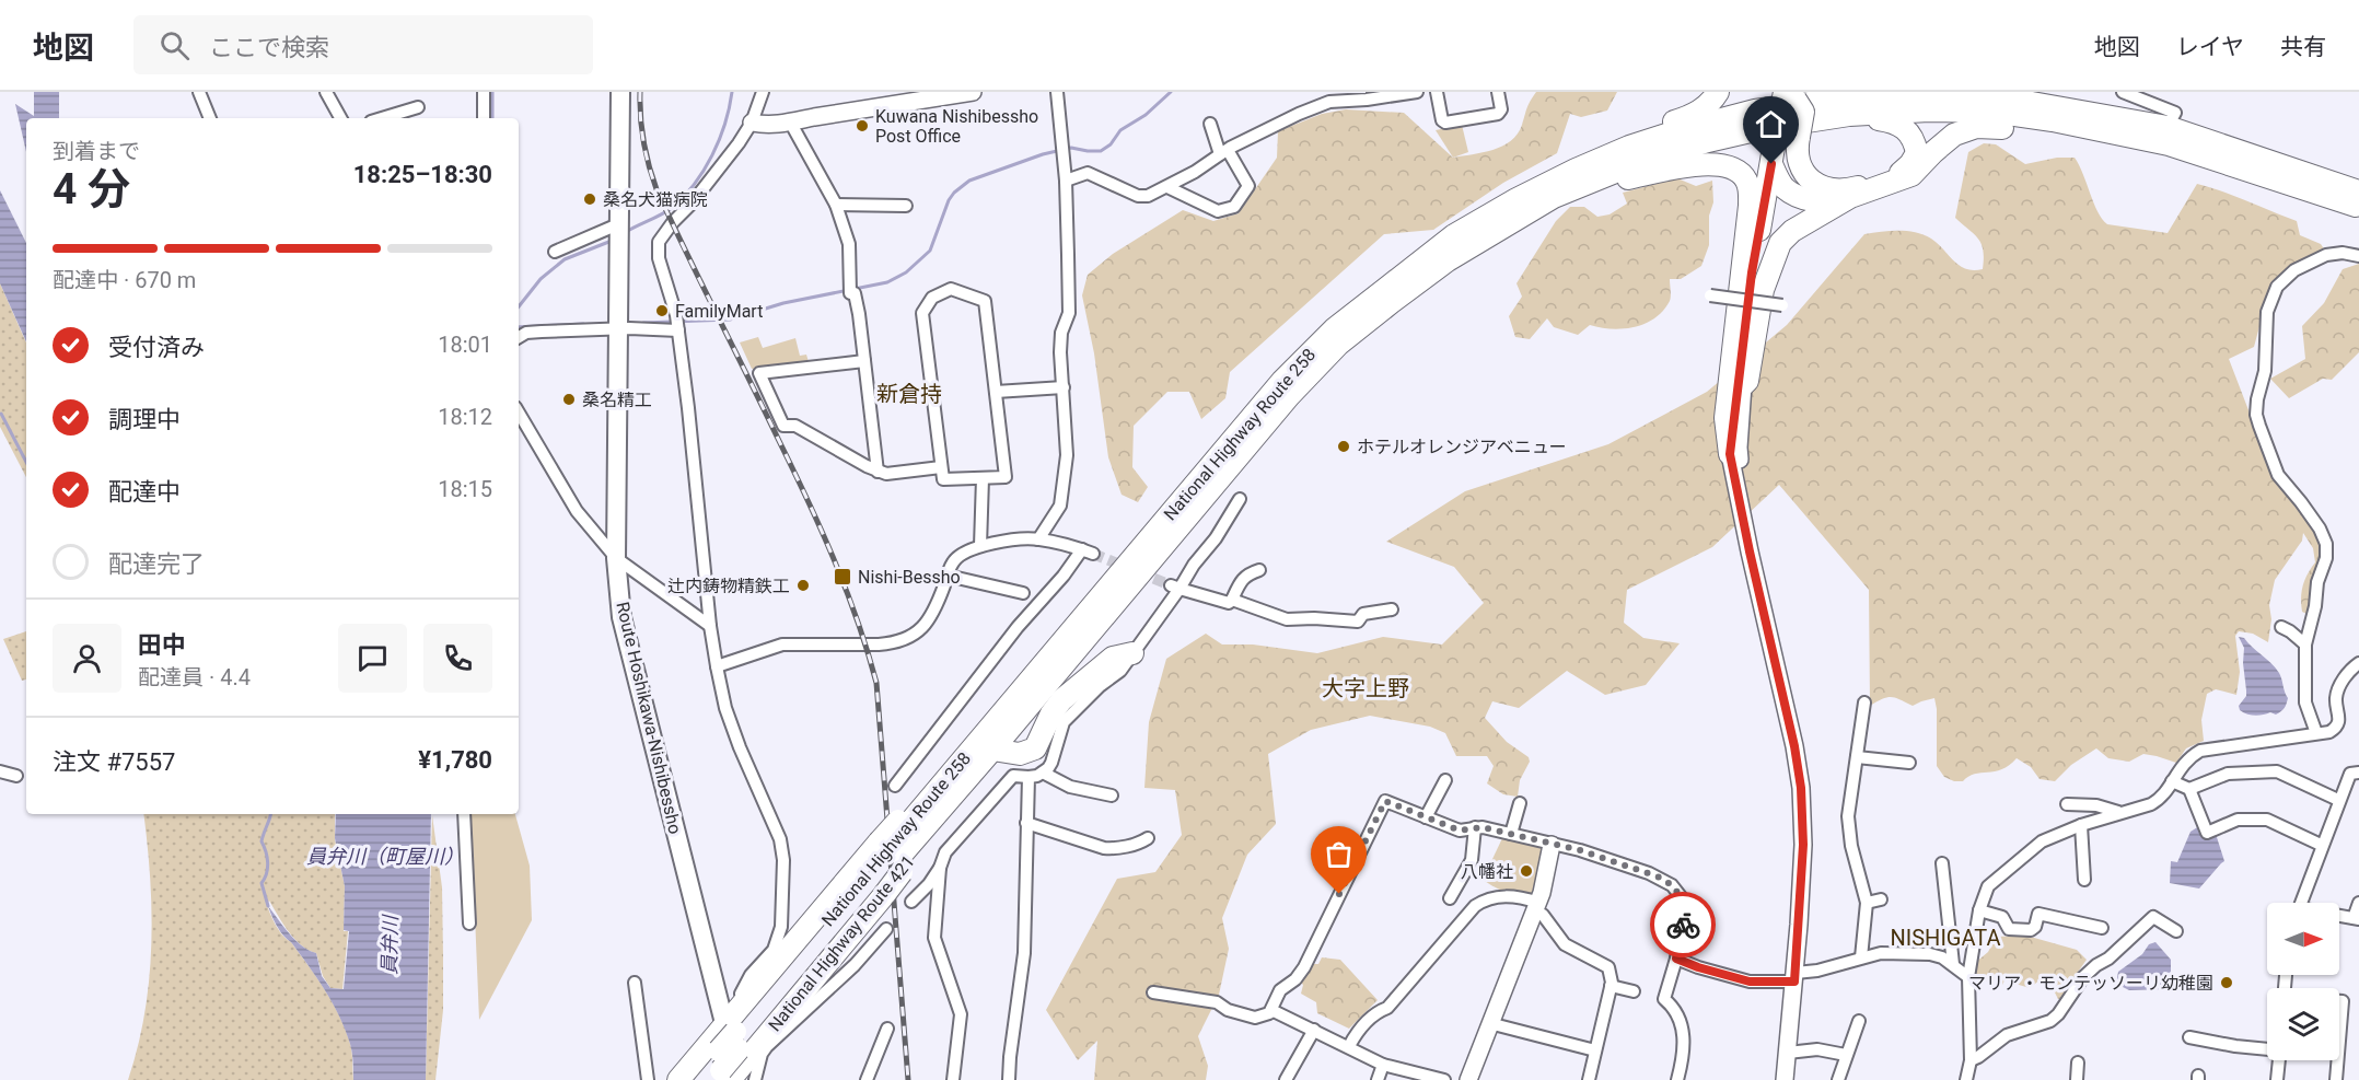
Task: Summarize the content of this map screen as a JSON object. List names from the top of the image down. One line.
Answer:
{"streets":{"highway":["National Highway Route 258","National Highway Route 421"],"main road":["Route Hoshikawa-Nishibessho"]},"crossings":[["National Highway Route 258","Route Hoshikawa-Nishibessho"],["National Highway Route 258","National Highway Route 421"],["Route Hoshikawa-Nishibessho","National Highway Route 421"]],"districts":["新倉持","大字上野","NISHIGATA"],"water":["員弁川（町屋川）","員弁川"],"places":{"other":["Kuwana Nishibessho Post Office","桑名犬猫病院","FamilyMart","桑名精工","ホテルオレンジアベニュー","辻内鋳物精鉄工","八幡社","マリア・モンテッソーリ幼稚園"],"transit":["Nishi-Bessho"]},"north":"right","page":{"header":"地図","search":"ここで検索","nav":["地図","レイヤ","共有"],"heading":["4 分","到着まで","18:25–18:30"],"panel":["田中","配達員 · 4.4","注文 #7557","¥1,780"],"bar":"配達中 · 670 m","list":[["受付済み","18:01"],["調理中","18:12"],["配達中","18:15"],"配達完了"]}}
